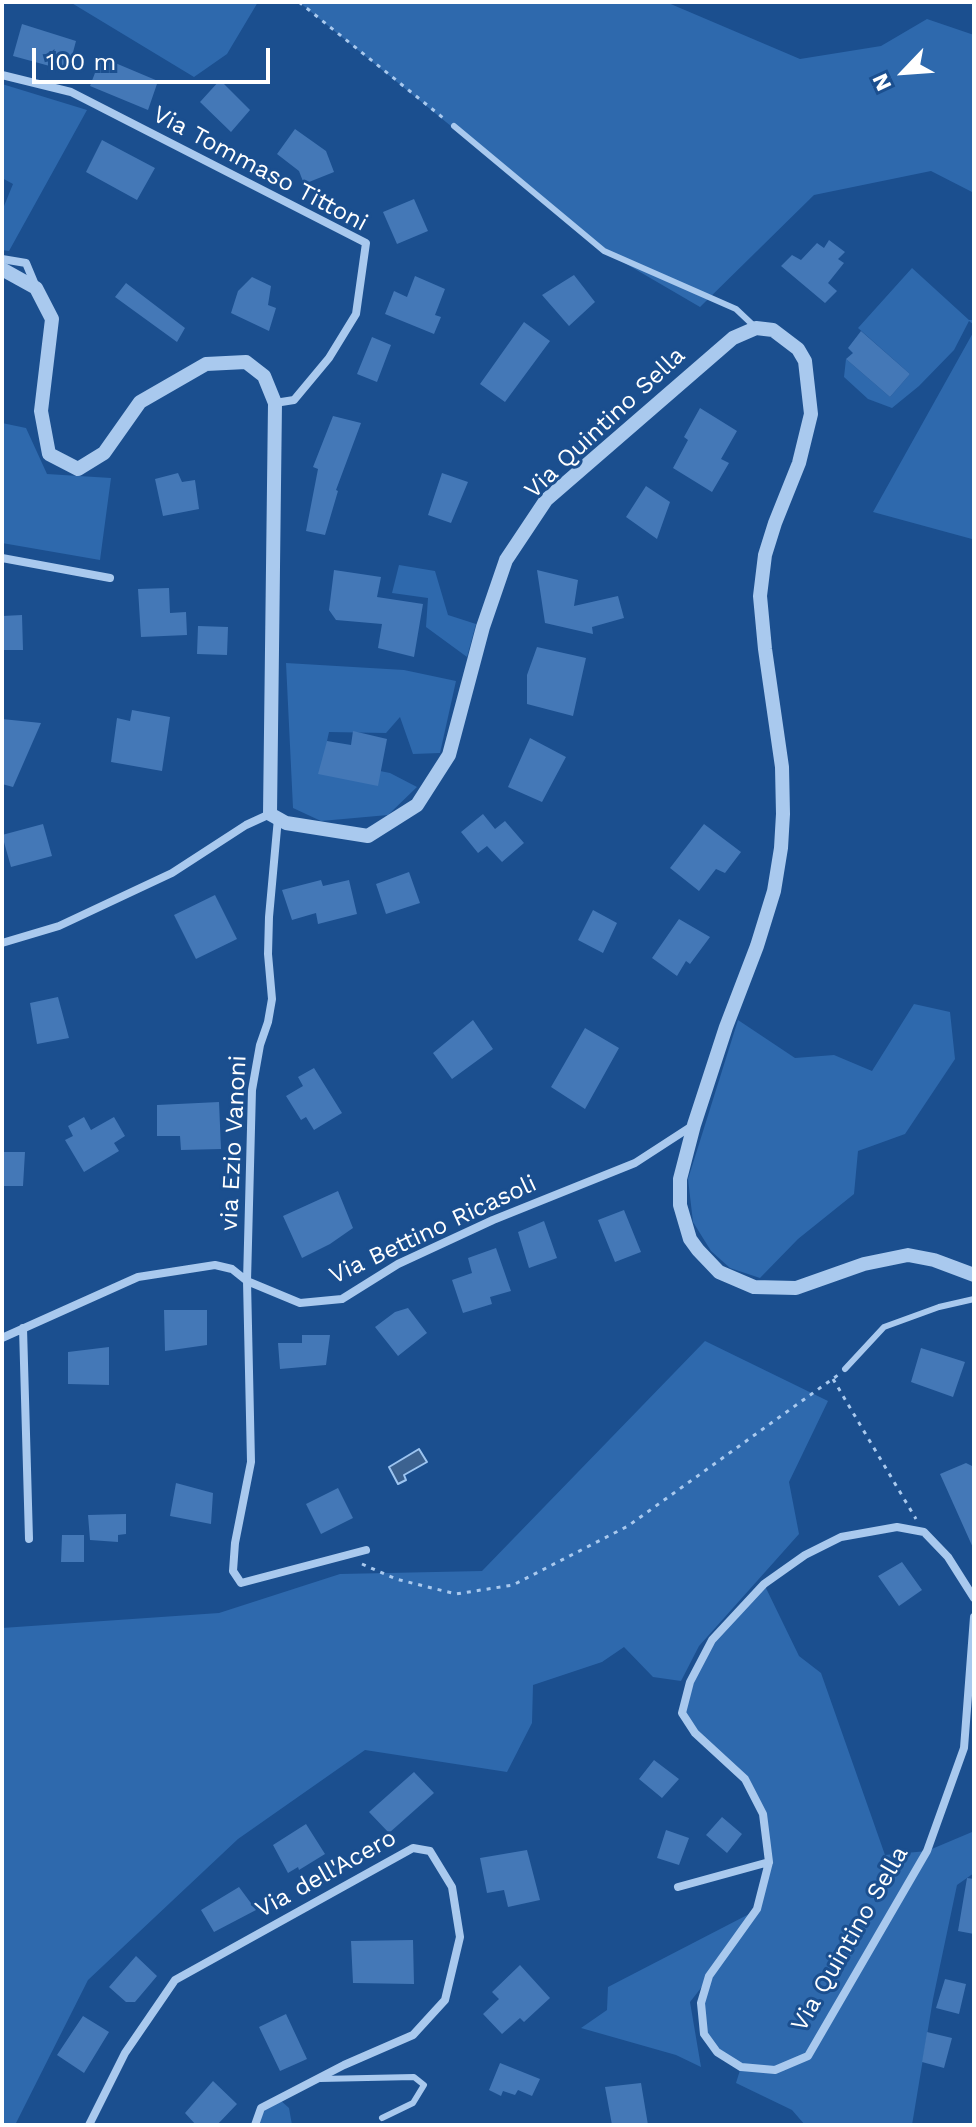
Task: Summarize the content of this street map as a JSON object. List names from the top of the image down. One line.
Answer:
{"streets":{"street":["Via Tommaso Tittoni","Via Quintino Sella","via Ezio Vanoni","Via Bettino Ricasoli","Via dell'Acero"]},"crossings":[["Via Quintino Sella","via Ezio Vanoni"],["via Ezio Vanoni","Via Bettino Ricasoli"]],"scale_bar":"100 m","north":"bottom left"}
